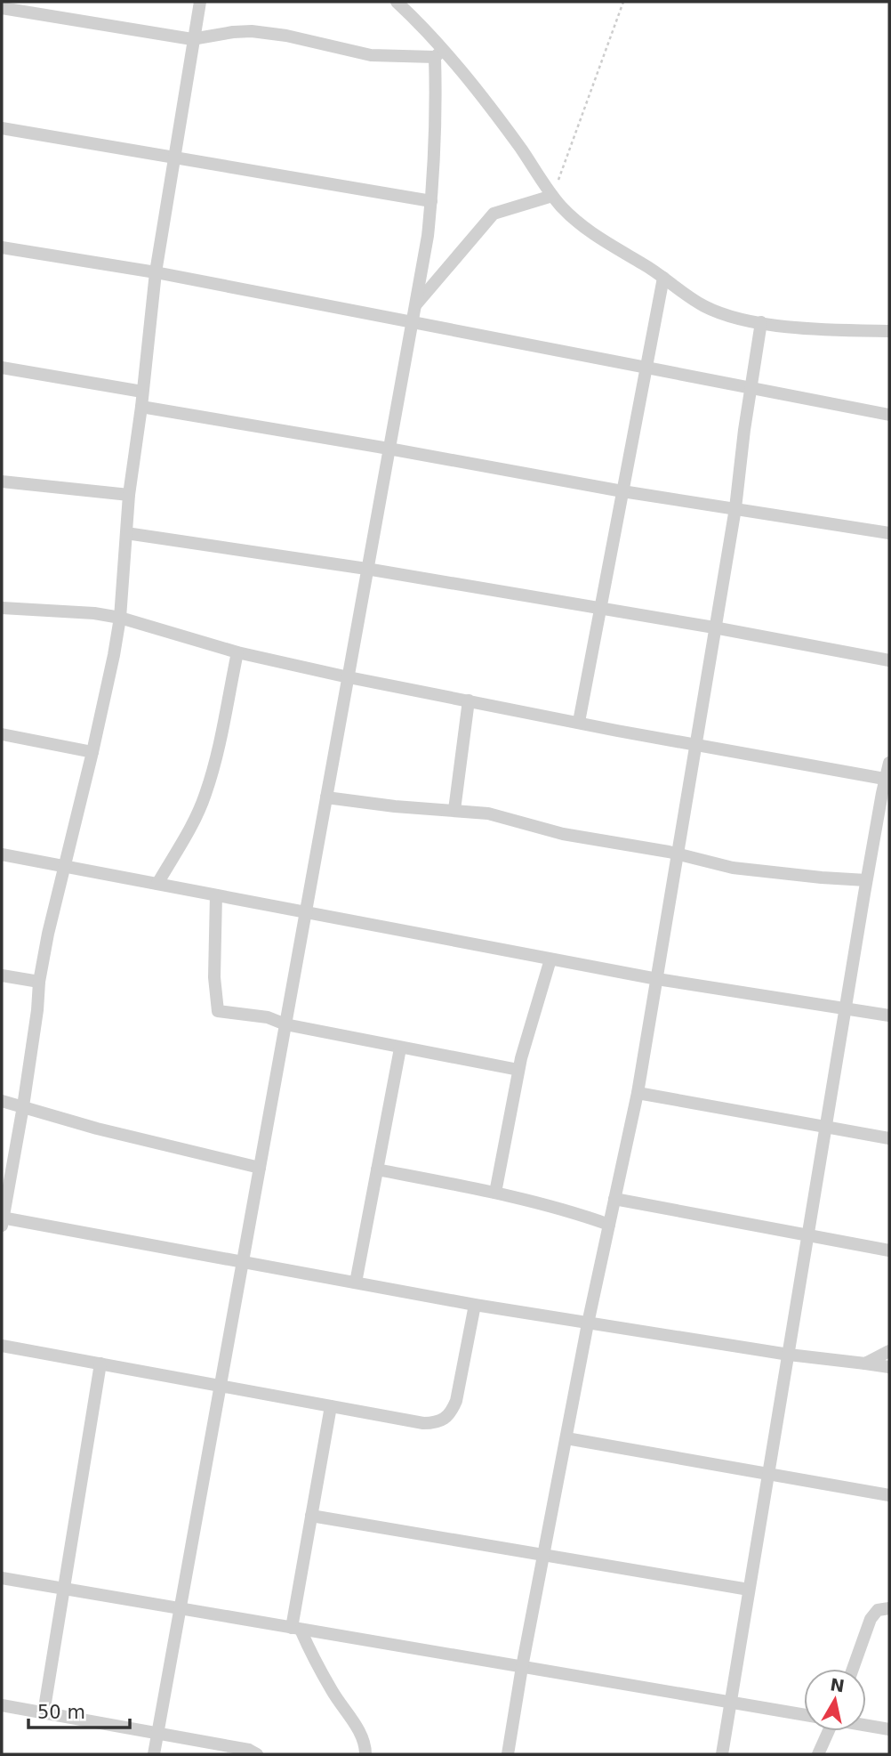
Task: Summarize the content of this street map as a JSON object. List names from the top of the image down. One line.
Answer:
{"scale_bar":"50 m","north":"top"}
